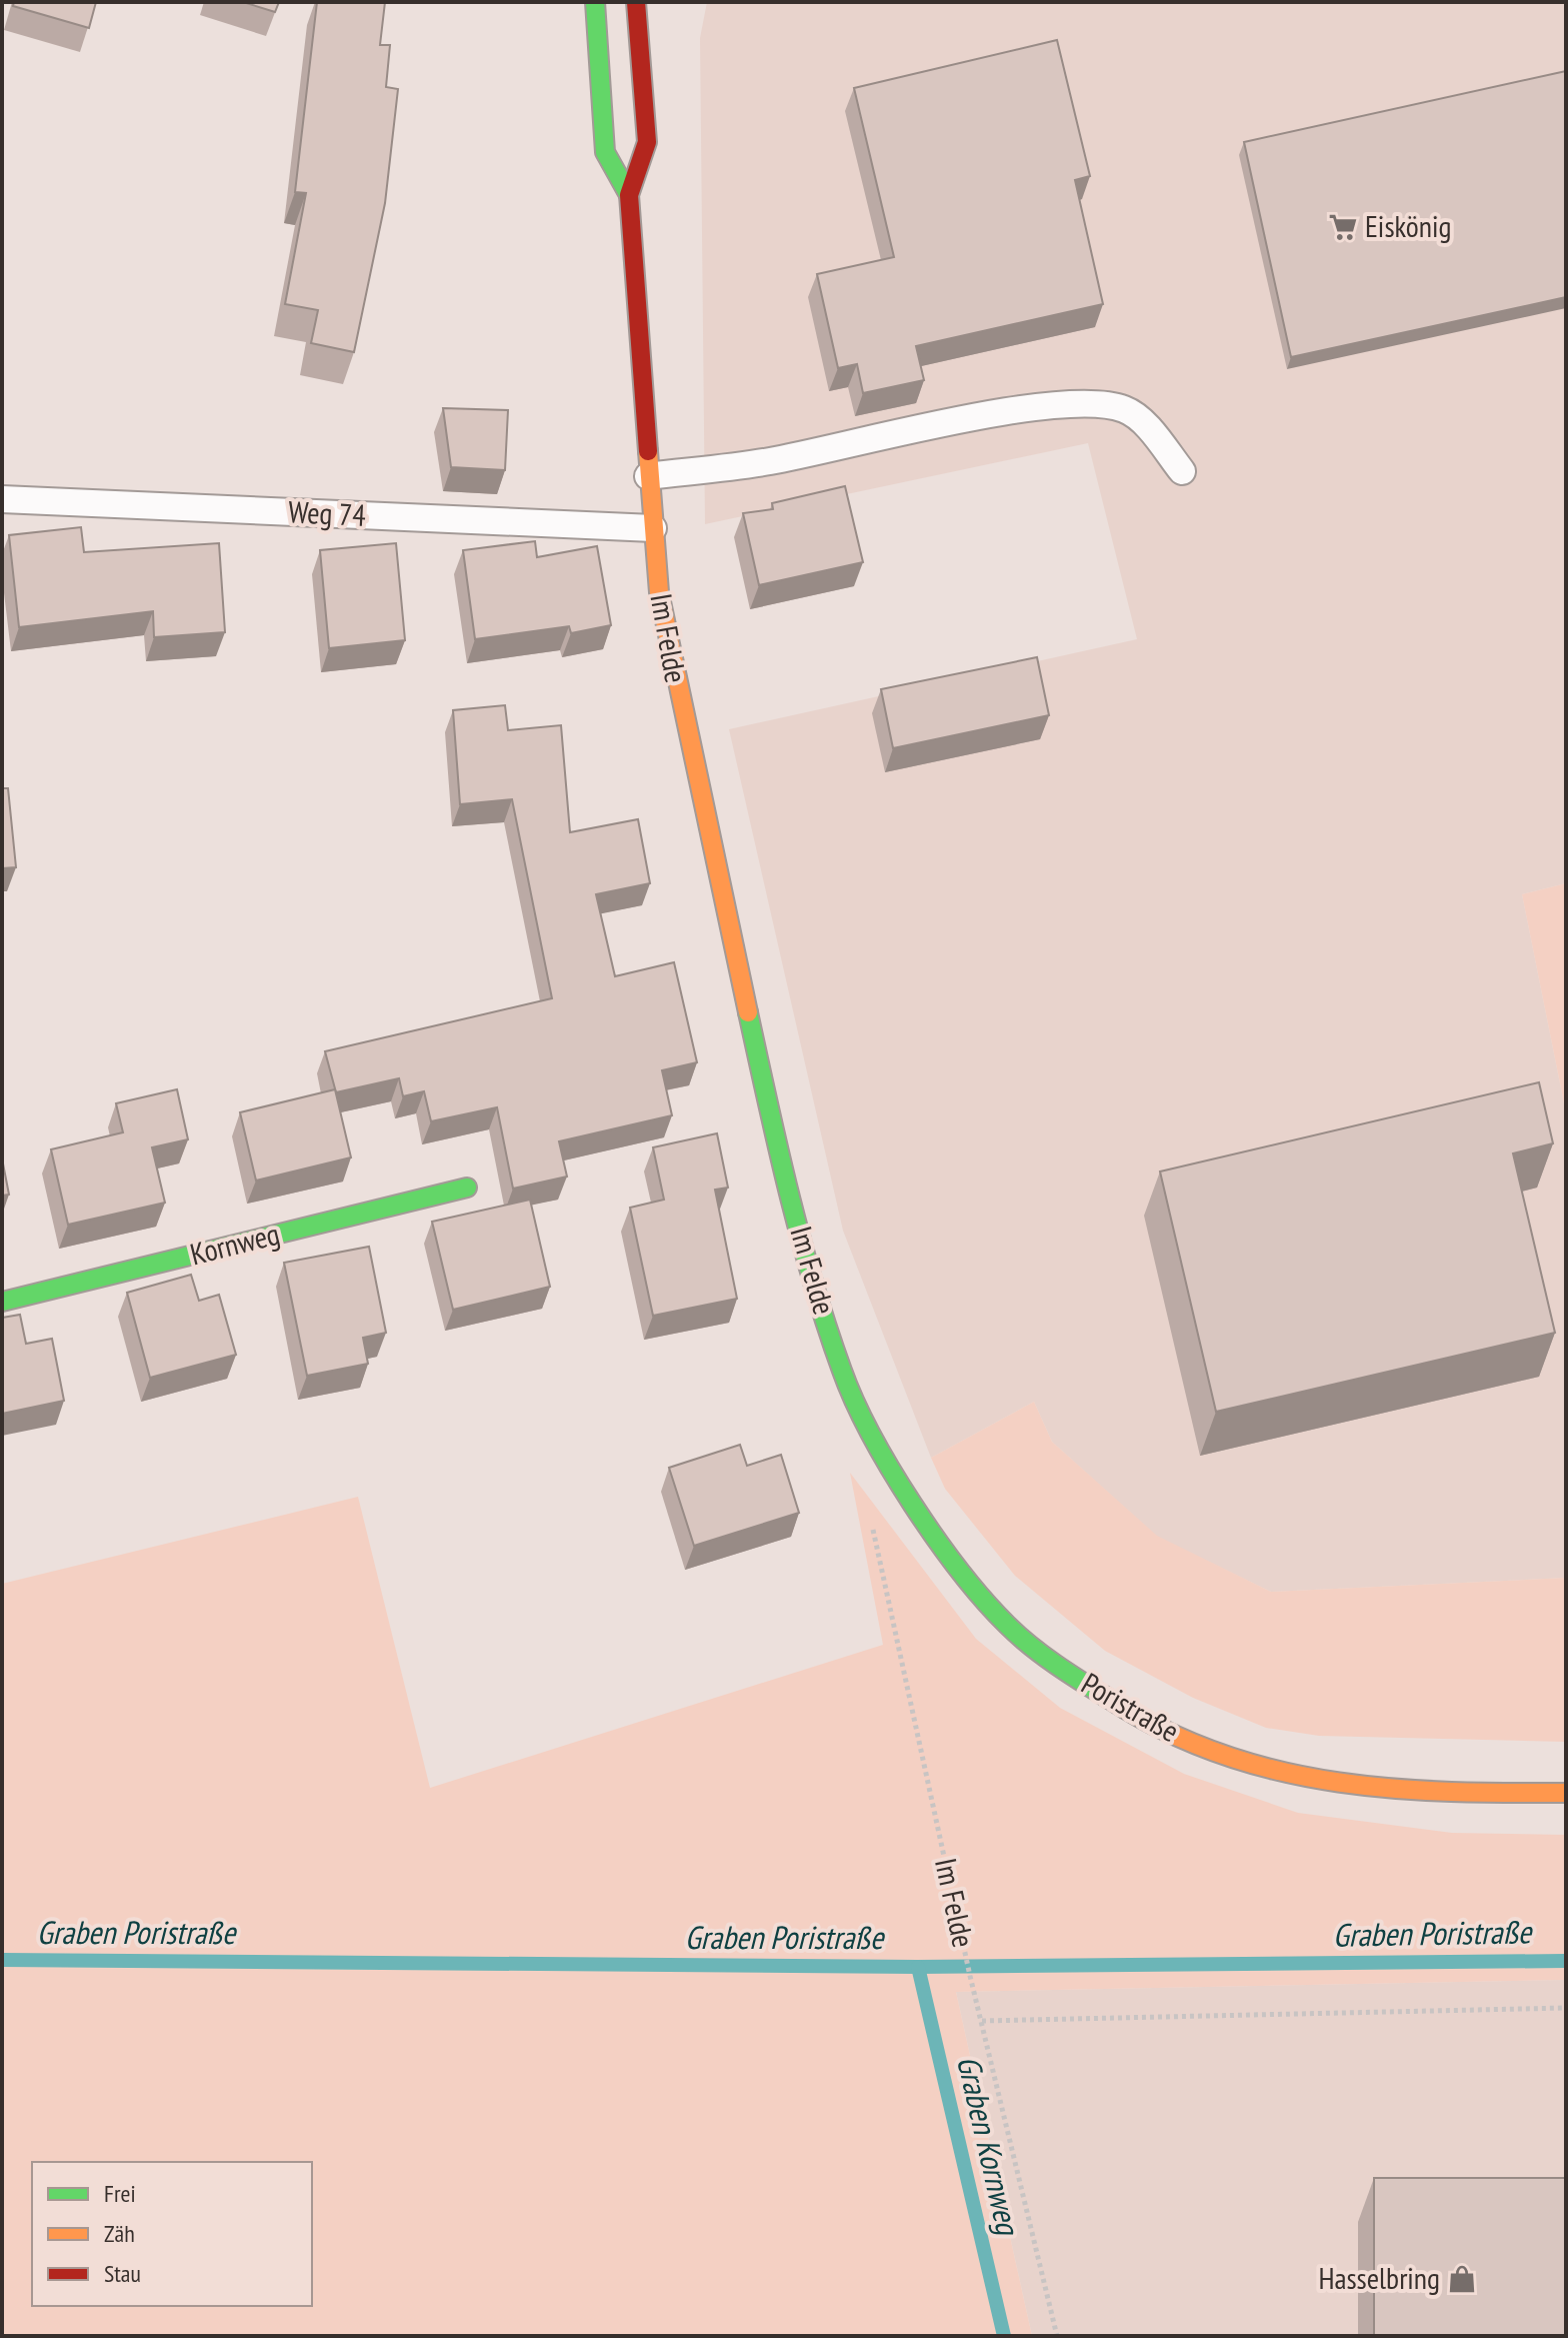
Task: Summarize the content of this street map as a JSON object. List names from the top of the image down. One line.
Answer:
{"streets":{"main road":["Im Felde","Kornweg","Poristraße"],"lane":["Weg 74"]},"crossings":[["Weg 74","Im Felde"],["Im Felde","Poristraße"]],"water":["Graben Poristraße","Graben Kornweg"],"places":{"supermarket":["Eiskönig"],"shop":["Hasselbring"]},"legend":["Frei","Zäh","Stau"]}
